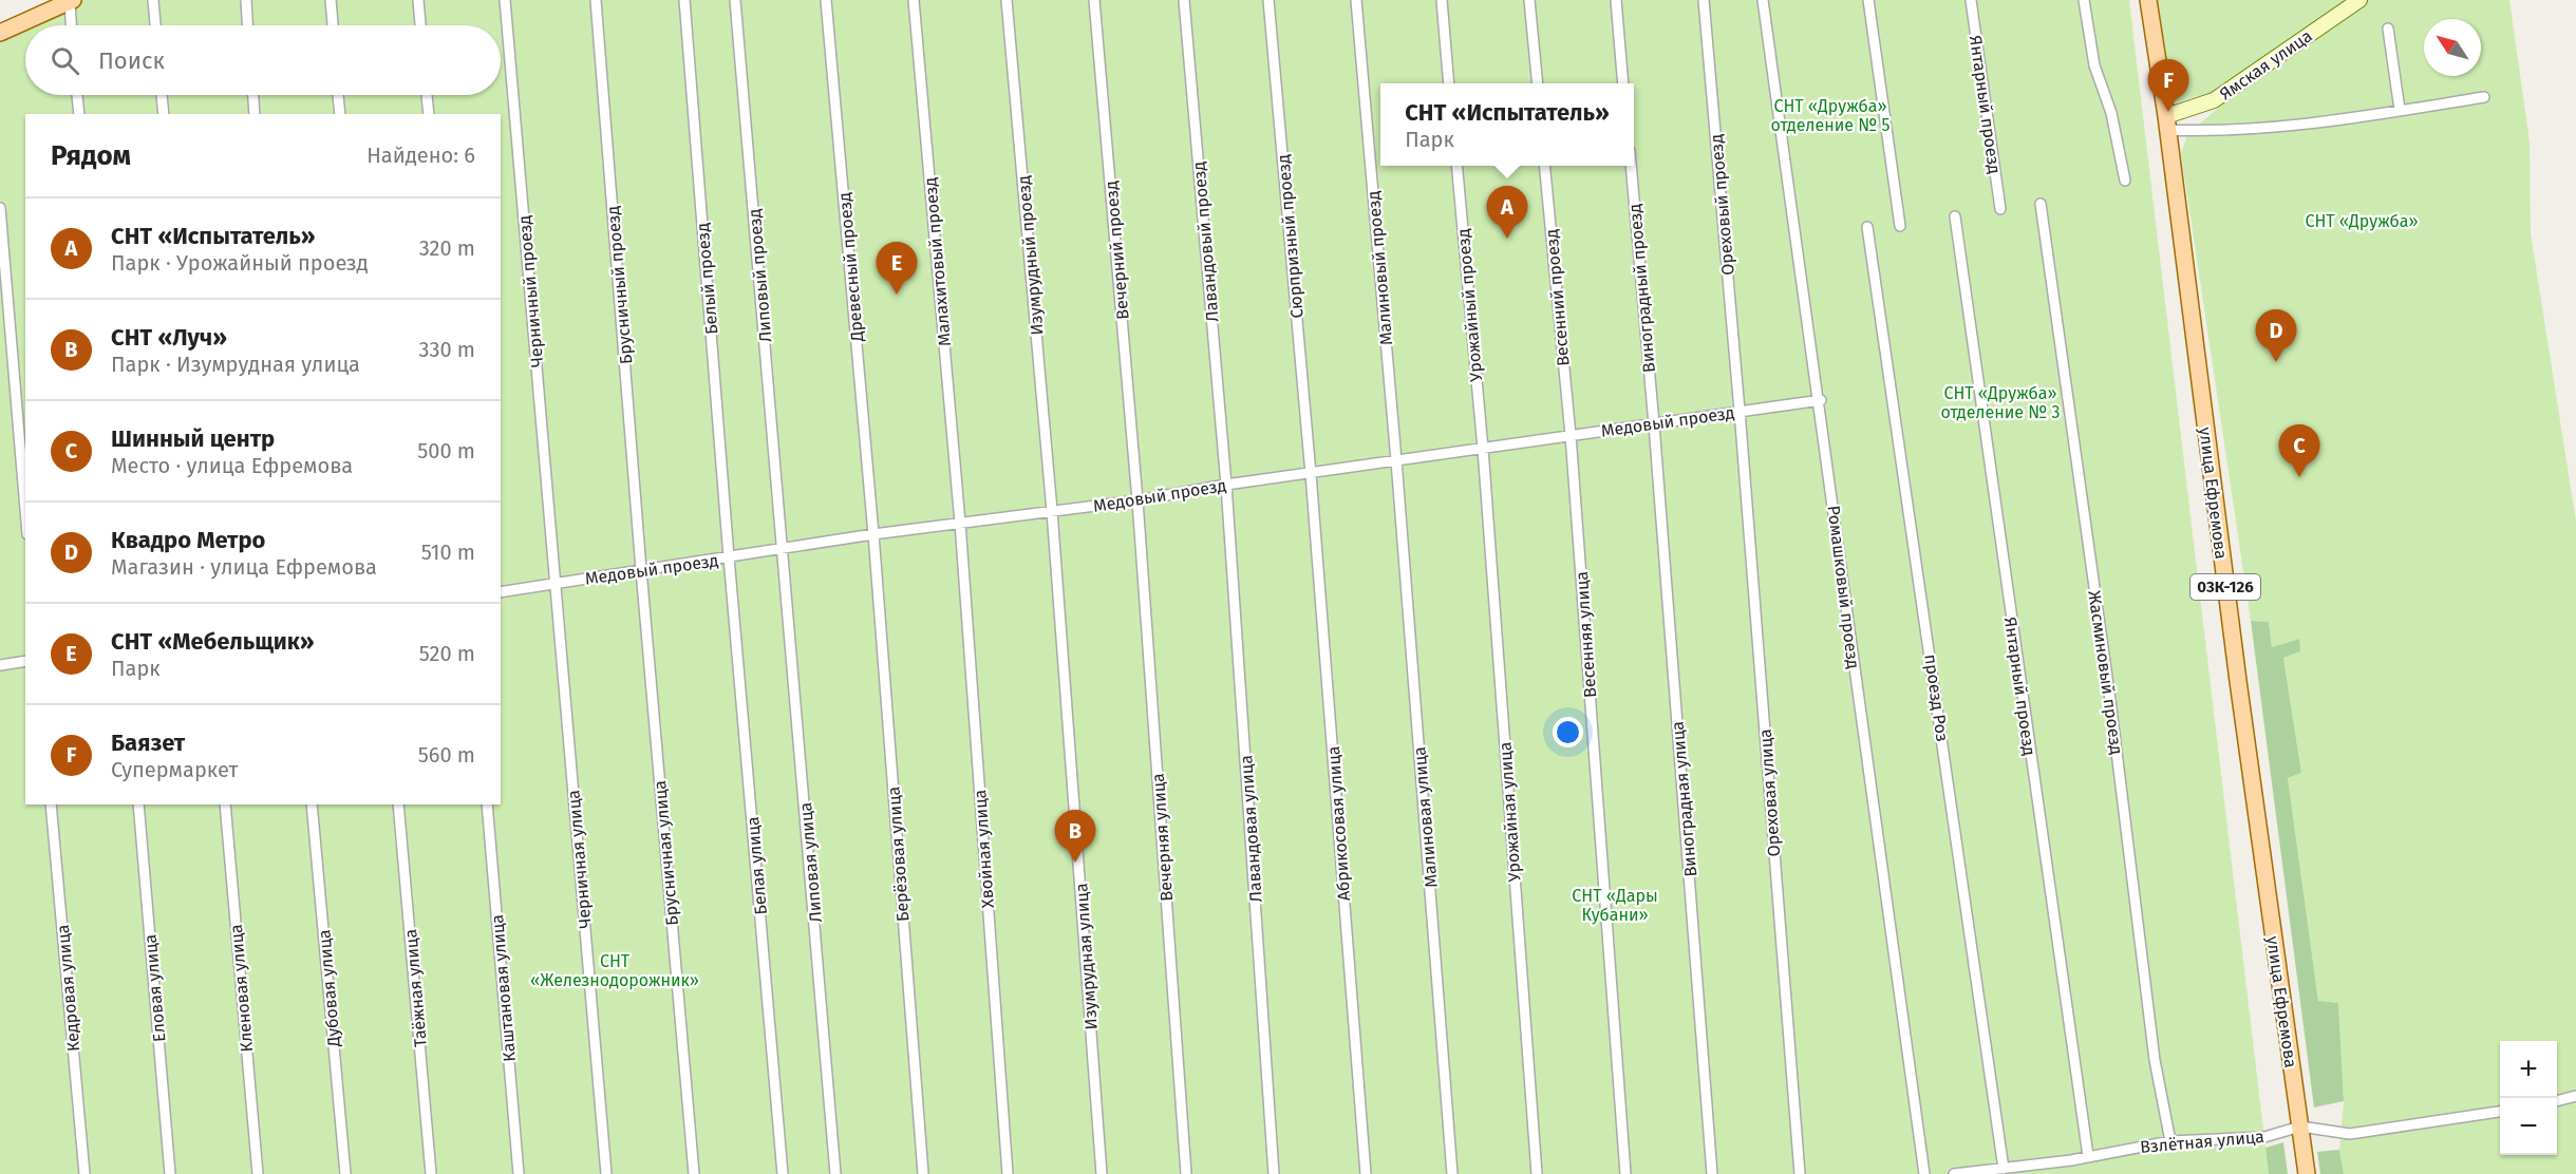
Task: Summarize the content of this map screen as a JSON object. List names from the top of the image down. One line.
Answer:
{"streets":{"main road":["улица Ефремова","03К-126"],"street":["Ямская улица","Янтарный проезд","Ореховый проезд","Сюрпризный проезд","Лавандовый проезд","Вечерний проезд","Изумрудный проезд","Малахитовый проезд","Древесный проезд","Малиновый проезд","Липовый проезд","Белый проезд","Брусничный проезд","Виноградный проезд","Черничный проезд","Весенний проезд","Урожайный проезд","Медовый проезд","Ромашковый проезд","Весенняя улица","Жасминовый проезд","проезд Роз","Ореховая улица","Виноградная улица","Урожайная улица","Малиновая улица","Абрикосовая улица","Лавандовая улица","Вечерняя улица","Хвойная улица","Брусничная улица","Берёзовая улица","Черничная улица","Липовая улица","Белая улица","Изумрудная улица","Кедровая улица","Еловая улица","Кленовая улица","Дубовая улица","Таёжная улица","Каштановая улица","Взлётная улица"]},"crossings":[["Ямская улица","улица Ефремова"],["Янтарный проезд","Взлётная улица"],["Ореховый проезд","Медовый проезд"],["Ореховый проезд","Ореховая улица"],["Сюрпризный проезд","Медовый проезд"],["Сюрпризный проезд","Абрикосовая улица"],["Лавандовый проезд","Медовый проезд"],["Лавандовый проезд","Лавандовая улица"],["Вечерний проезд","Медовый проезд"],["Вечерний проезд","Вечерняя улица"],["Изумрудный проезд","Медовый проезд"],["Изумрудный проезд","Изумрудная улица"],["Малахитовый проезд","Медовый проезд"],["Малахитовый проезд","Хвойная улица"],["Древесный проезд","Медовый проезд"],["Древесный проезд","Берёзовая улица"],["Малиновый проезд","Медовый проезд"],["Малиновый проезд","Малиновая улица"],["Липовый проезд","Медовый проезд"],["Липовый проезд","Липовая улица"],["Белый проезд","Медовый проезд"],["Белый проезд","Белая улица"],["Брусничный проезд","Медовый проезд"],["Брусничный проезд","Брусничная улица"],["Виноградный проезд","Медовый проезд"],["Виноградный проезд","Виноградная улица"],["Черничный проезд","Медовый проезд"],["Черничный проезд","Черничная улица"],["Весенний проезд","Медовый проезд"],["Весенний проезд","Весенняя улица"],["Урожайный проезд","Медовый проезд"],["Урожайный проезд","Урожайная улица"],["Медовый проезд","Ромашковый проезд"],["Медовый проезд","Весенняя улица"],["Медовый проезд","Ореховая улица"],["Медовый проезд","Виноградная улица"],["Медовый проезд","Урожайная улица"],["Медовый проезд","Малиновая улица"],["Медовый проезд","Абрикосовая улица"],["Медовый проезд","Лавандовая улица"],["Медовый проезд","Вечерняя улица"],["Медовый проезд","Хвойная улица"],["Медовый проезд","Брусничная улица"],["Медовый проезд","Берёзовая улица"],["Медовый проезд","Черничная улица"],["Медовый проезд","Липовая улица"],["Медовый проезд","Белая улица"],["Медовый проезд","Изумрудная улица"],["улица Ефремова","Взлётная улица"],["Жасминовый проезд","Взлётная улица"],["проезд Роз","Взлётная улица"]],"parks":["СНТ «Дружба» отделение № 5","СНТ «Дружба»","СНТ «Дружба» отделение № 3","СНТ «Дары Кубани»","СНТ «Железнодорожник»"],"north":"top left","page":{"search":"Поиск","pins":["F","A","E","D","C","B"],"popup":["СНТ «Испытатель»","Парк"],"heading":["Рядом","Найдено: 6"],"list":[{"mark":"A","name":"СНТ «Испытатель»","note":"Парк · Урожайный проезд","value":"320 m"},{"mark":"B","name":"СНТ «Луч»","note":"Парк · Изумрудная улица","value":"330 m"},{"mark":"C","name":"Шинный центр","note":"Место · улица Ефремова","value":"500 m"},{"mark":"D","name":"Квадро Метро","note":"Магазин · улица Ефремова","value":"510 m"},{"mark":"E","name":"СНТ «Мебельщик»","note":"Парк","value":"520 m"},{"mark":"F","name":"Баязет","note":"Супермаркет","value":"560 m"}],"map_buttons":["+","−"]}}
